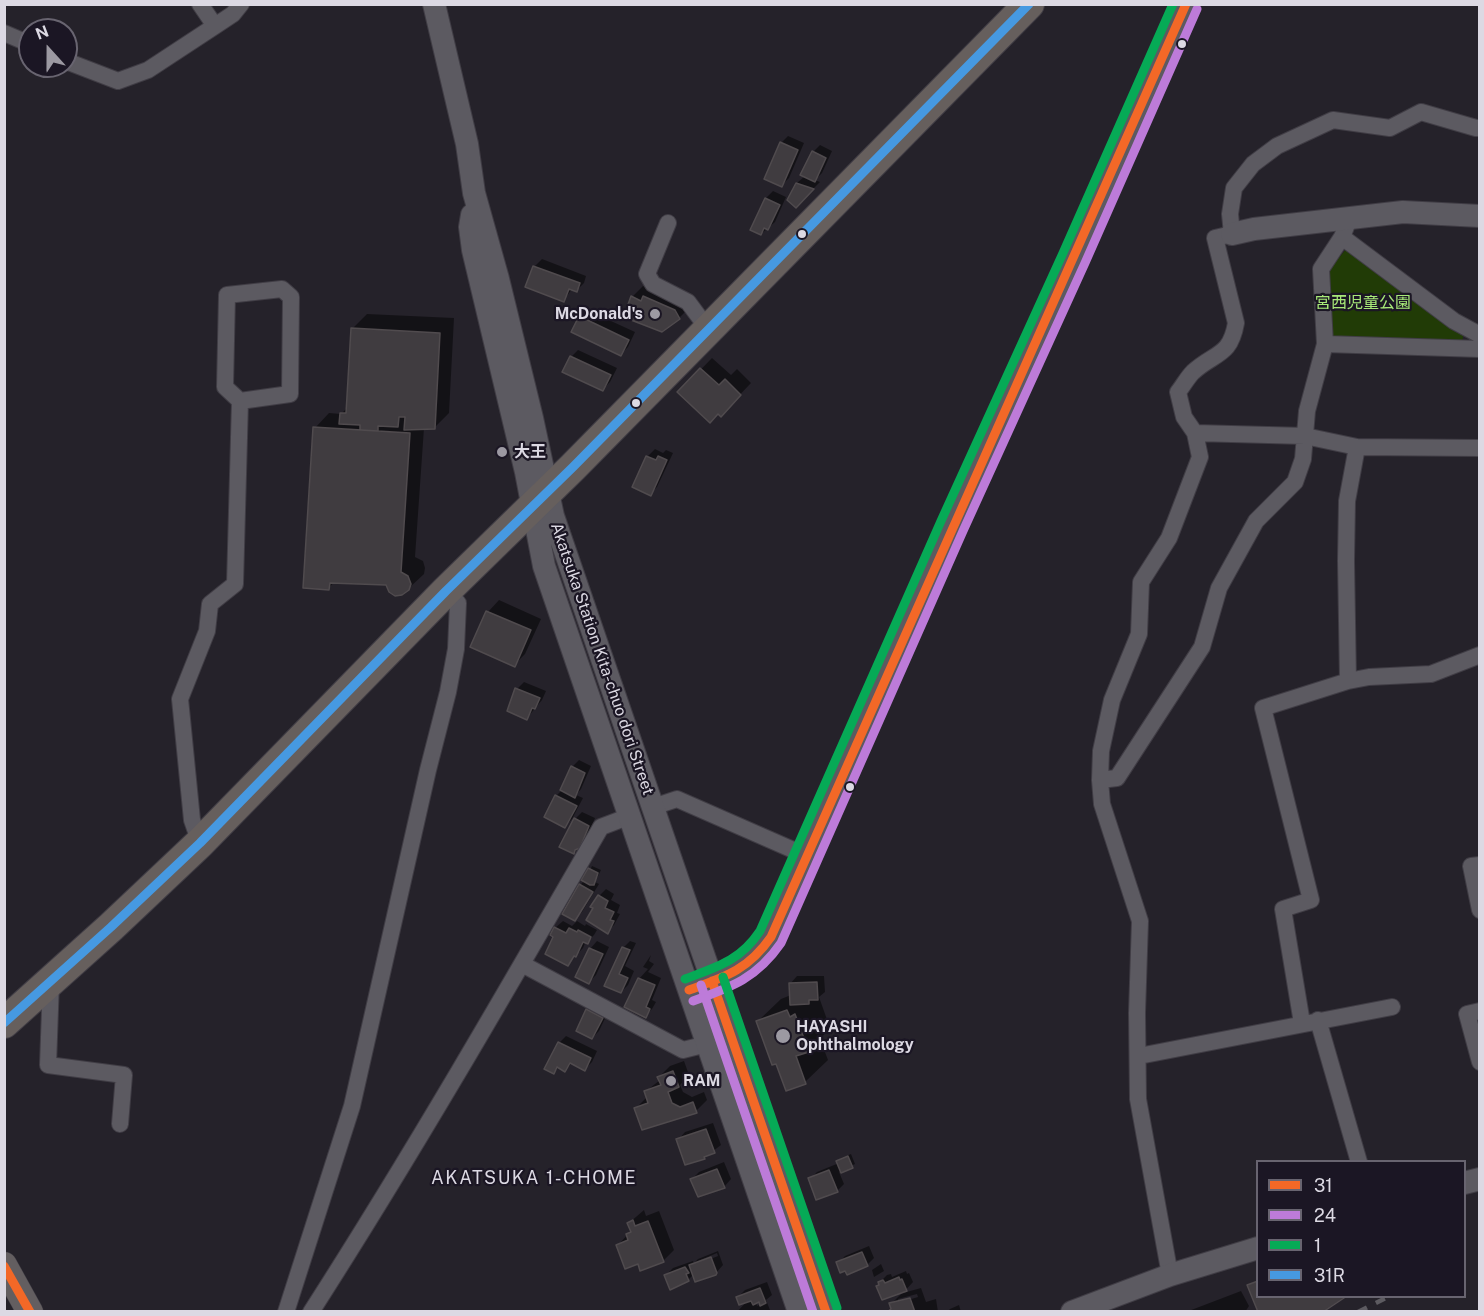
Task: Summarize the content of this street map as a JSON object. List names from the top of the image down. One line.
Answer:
{"streets":{"street":["Akatsuka Station Kita-chuo dori Street"]},"districts":["AKATSUKA 1-CHOME"],"parks":["宮西児童公園"],"places":["McDonald's","大王","HAYASHI Ophthalmology","RAM"],"lines":["transit line 31","transit line 1","transit line 31R","transit line 24"],"legend":["31","24","1","31R"],"north":"top"}
